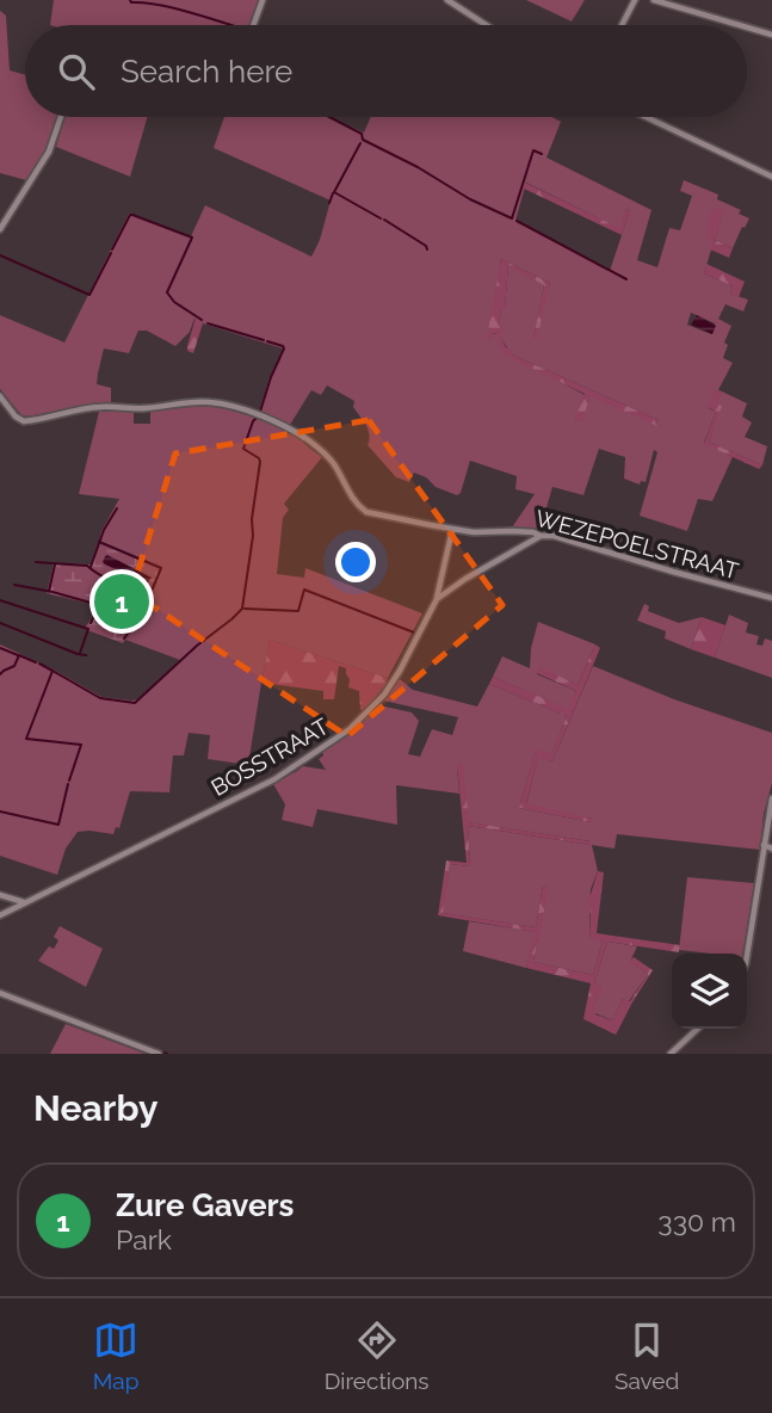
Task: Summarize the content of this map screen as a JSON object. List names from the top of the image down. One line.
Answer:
{"streets":{"street":["WEZEPOELSTRAAT","BOSSTRAAT"]},"crossings":[["WEZEPOELSTRAAT","BOSSTRAAT"]],"page":{"search":"Search here","pins":"1","heading":"Nearby","list":[{"mark":"1","name":"Zure Gavers","note":"Park","value":"330 m"}],"nav":["Map","Directions","Saved"]}}
